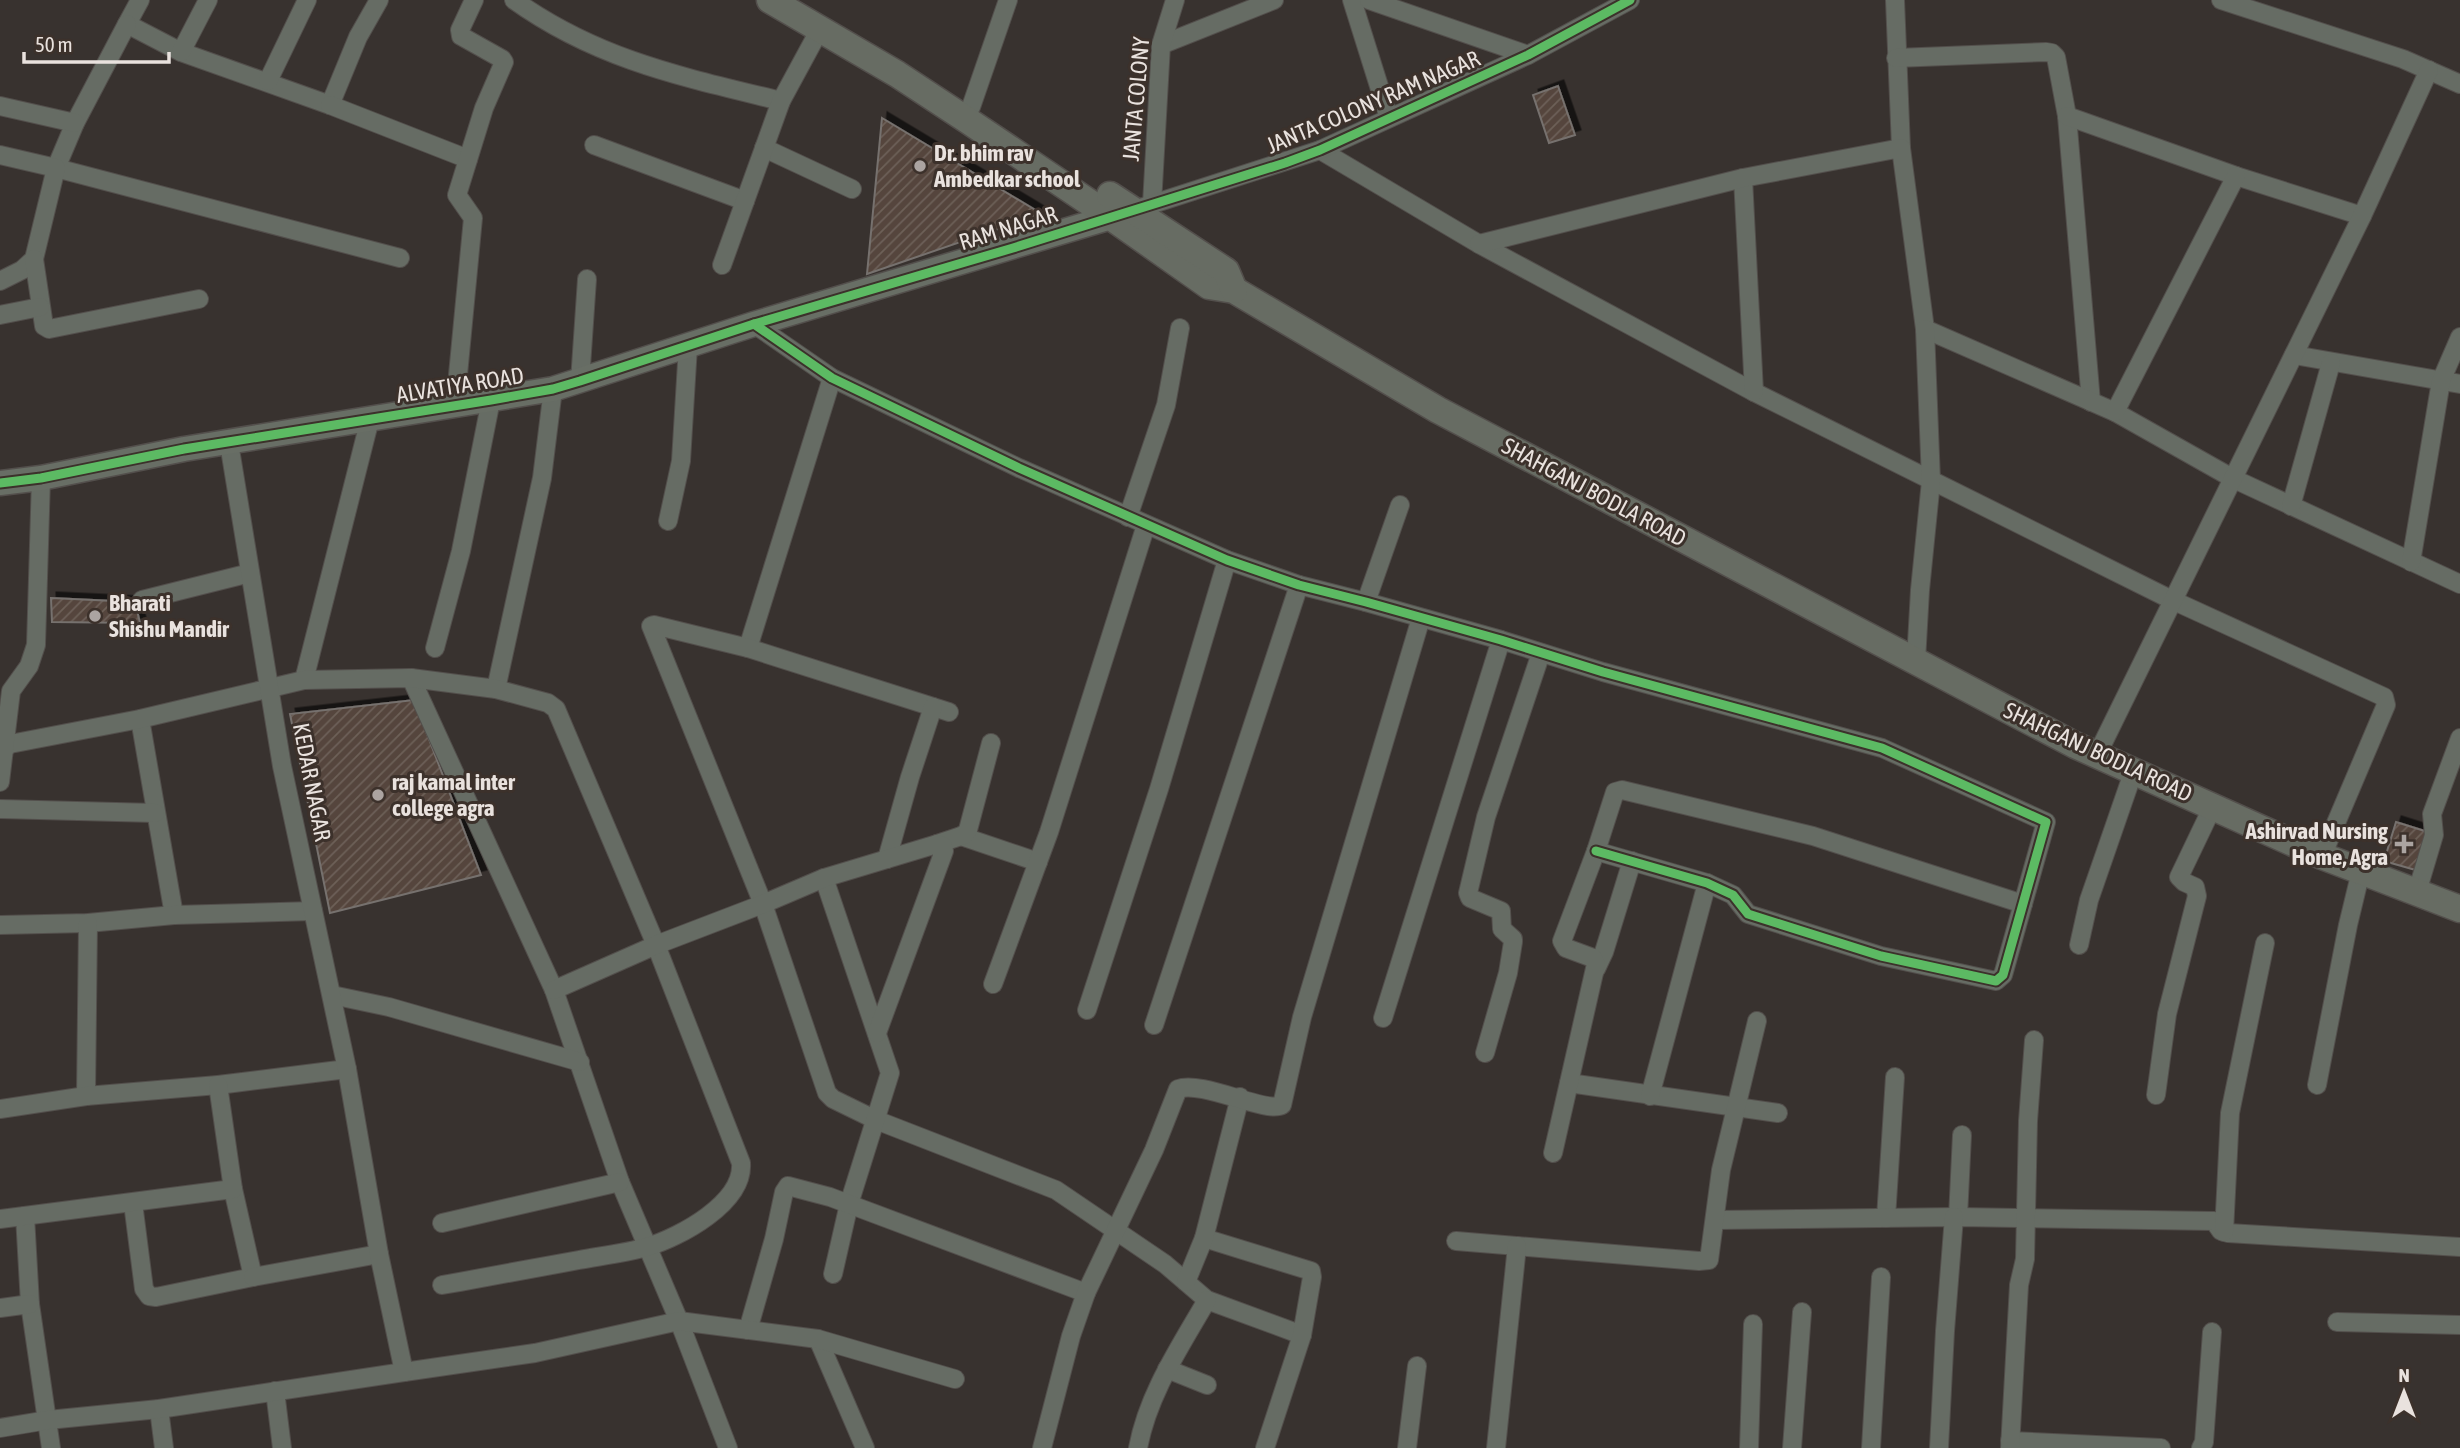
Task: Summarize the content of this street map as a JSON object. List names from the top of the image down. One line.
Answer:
{"streets":{"main road":["SHAHGANJ BODLA ROAD"],"street":["JANTA COLONY","JANTA COLONY RAM NAGAR","RAM NAGAR","ALVATIYA ROAD","KEDAR NAGAR"]},"crossings":[["JANTA COLONY","JANTA COLONY RAM NAGAR"],["JANTA COLONY","RAM NAGAR"],["JANTA COLONY","SHAHGANJ BODLA ROAD"],["JANTA COLONY RAM NAGAR","RAM NAGAR"],["JANTA COLONY RAM NAGAR","SHAHGANJ BODLA ROAD"],["RAM NAGAR","ALVATIYA ROAD"],["RAM NAGAR","SHAHGANJ BODLA ROAD"],["ALVATIYA ROAD","KEDAR NAGAR"]],"places":{"other":["Dr. bhim rav Ambedkar school","Bharati Shishu Mandir","raj kamal inter college agra"],"health":["Ashirvad Nursing Home, Agra"]},"scale_bar":"50 m","north":"top"}
